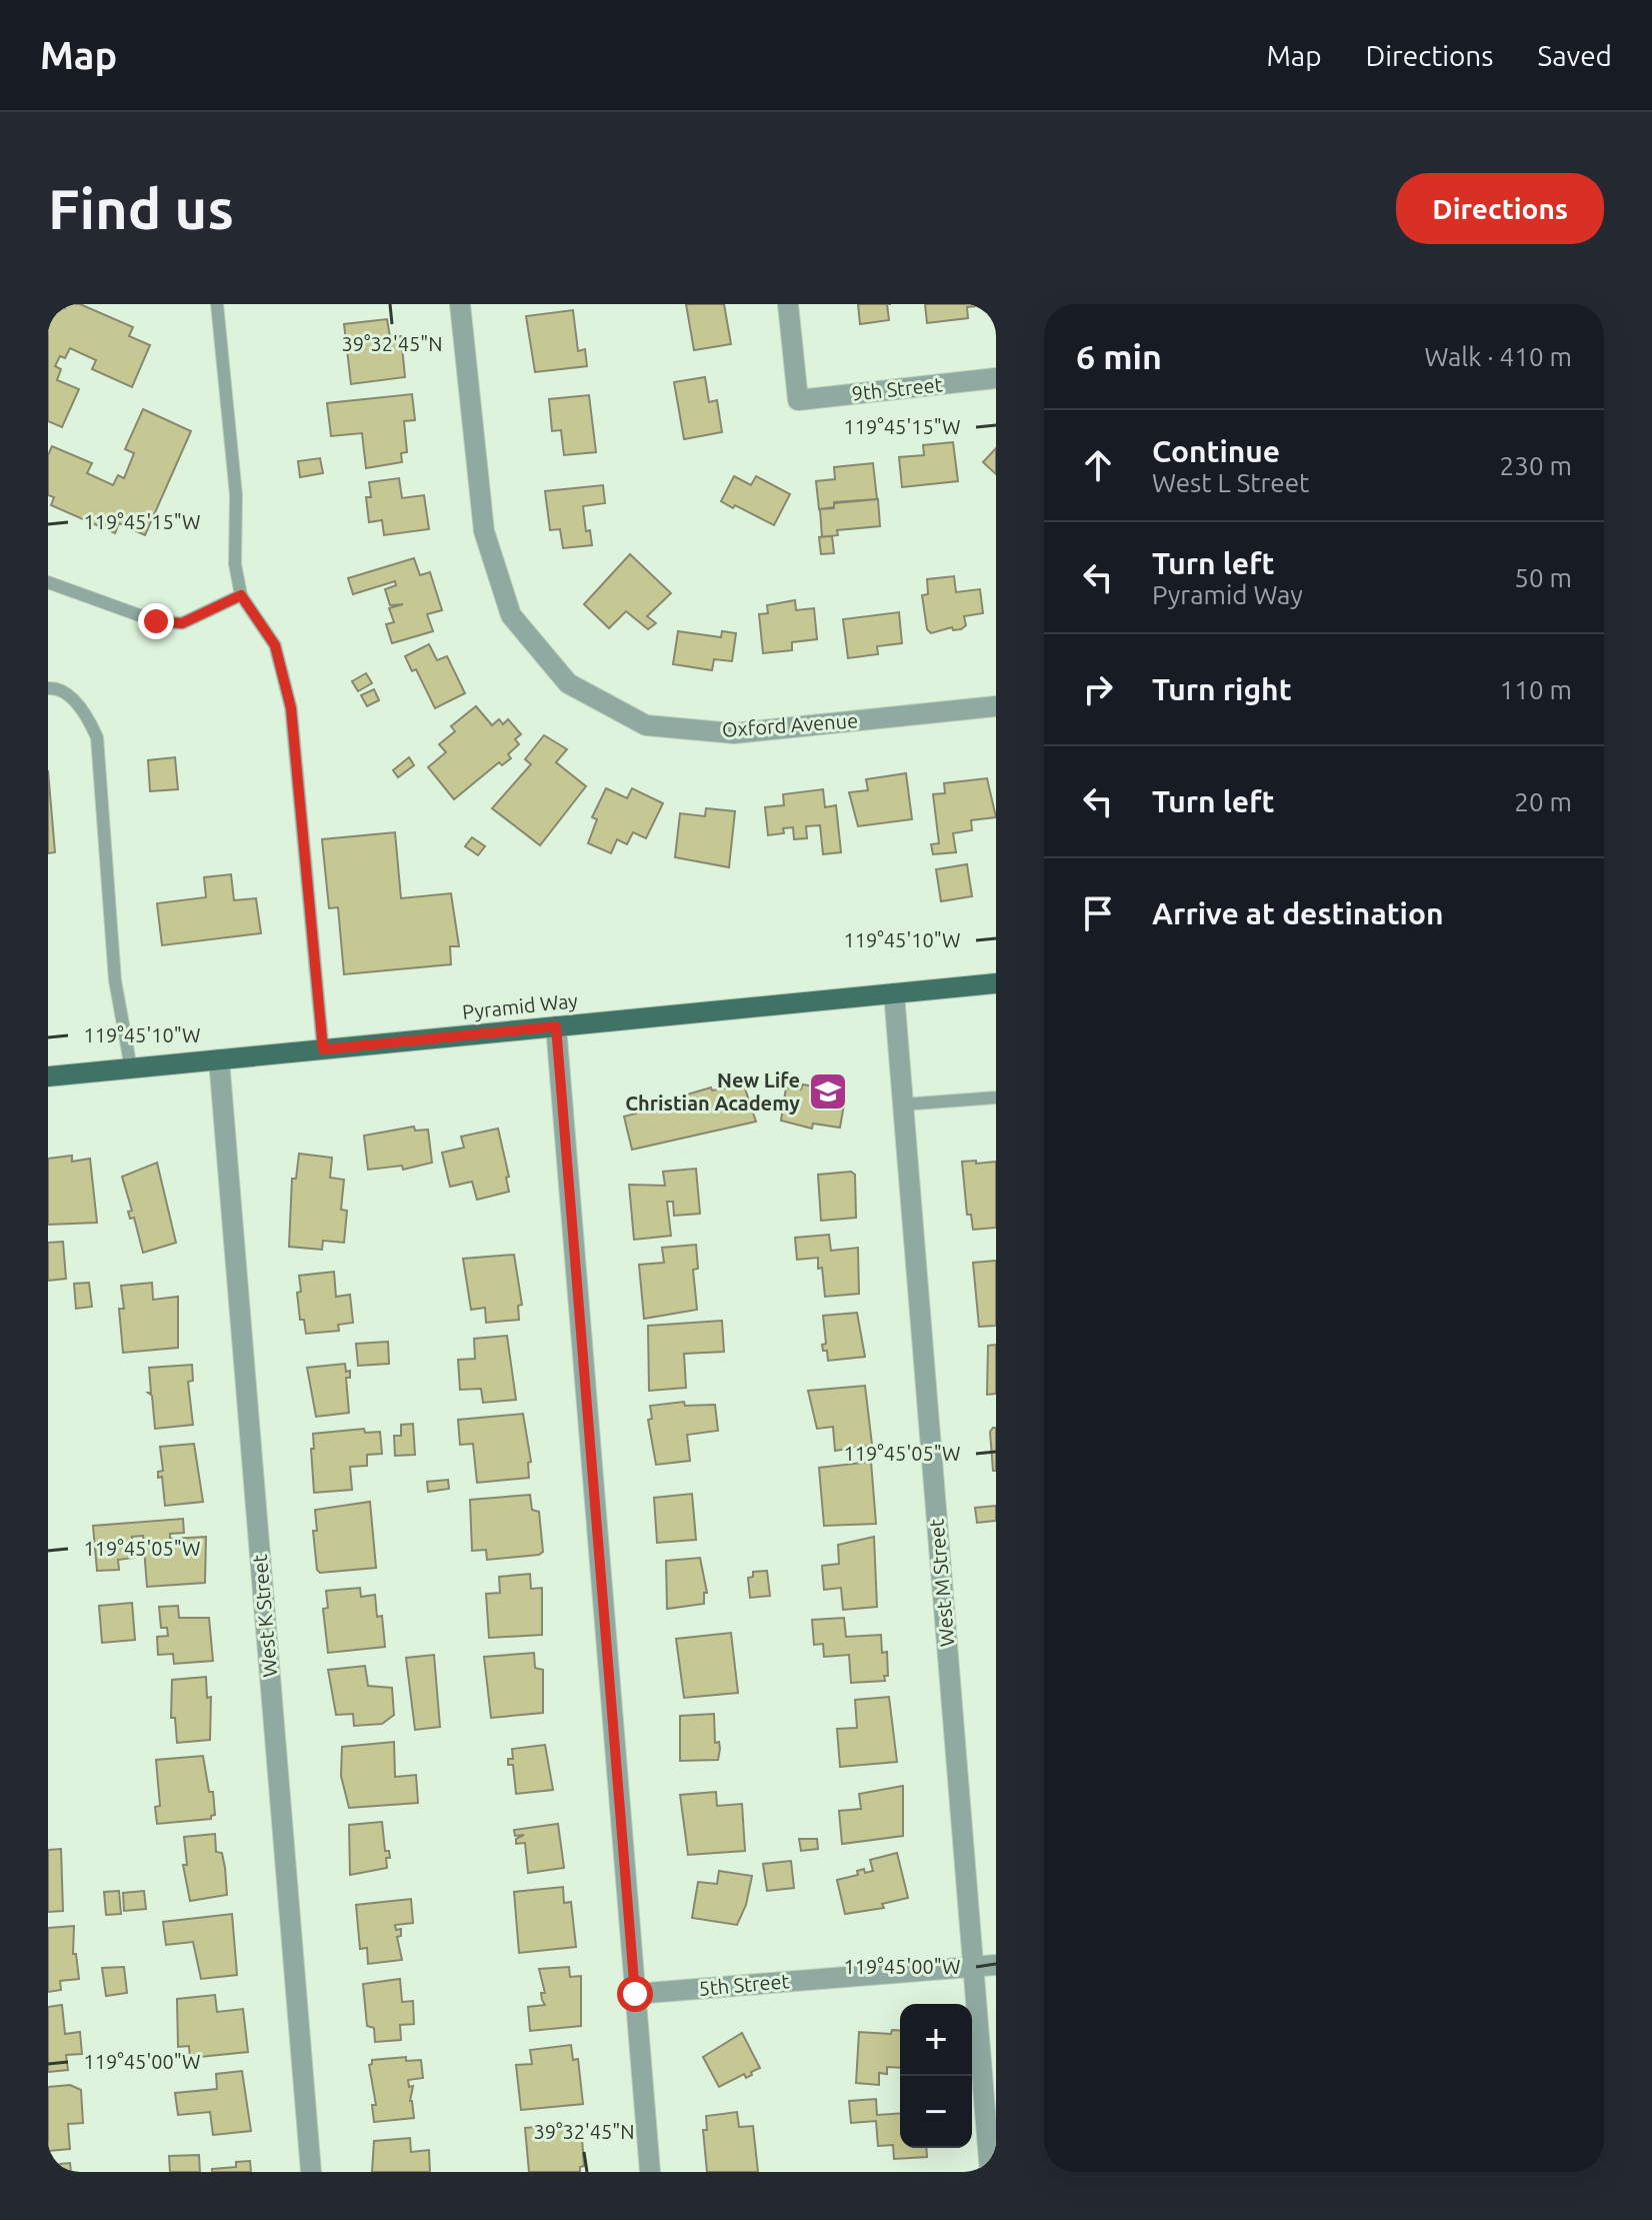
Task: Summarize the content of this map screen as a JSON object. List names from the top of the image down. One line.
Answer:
{"streets":{"main road":["Pyramid Way"],"street":["9th Street","Oxford Avenue","West M Street","West K Street","5th Street"]},"crossings":[["Pyramid Way","West M Street"],["Pyramid Way","West K Street"],["West M Street","5th Street"]],"places":{"school or university":["New Life Christian Academy"]},"page":{"header":"Map","nav":["Map","Directions","Saved"],"buttons":"Directions","title":"Find us","heading":["6 min","Walk · 410 m"],"list":[["Continue","West L Street","230 m"],["Turn left","Pyramid Way","50 m"],["Turn right","110 m"],["Turn left","20 m"],"Arrive at destination"],"map_buttons":["+","−"]},"coordinates":["39°32'45\"N","119°45'15\"W","119°45'10\"W","119°45'05\"W","119°45'00\"W"]}
